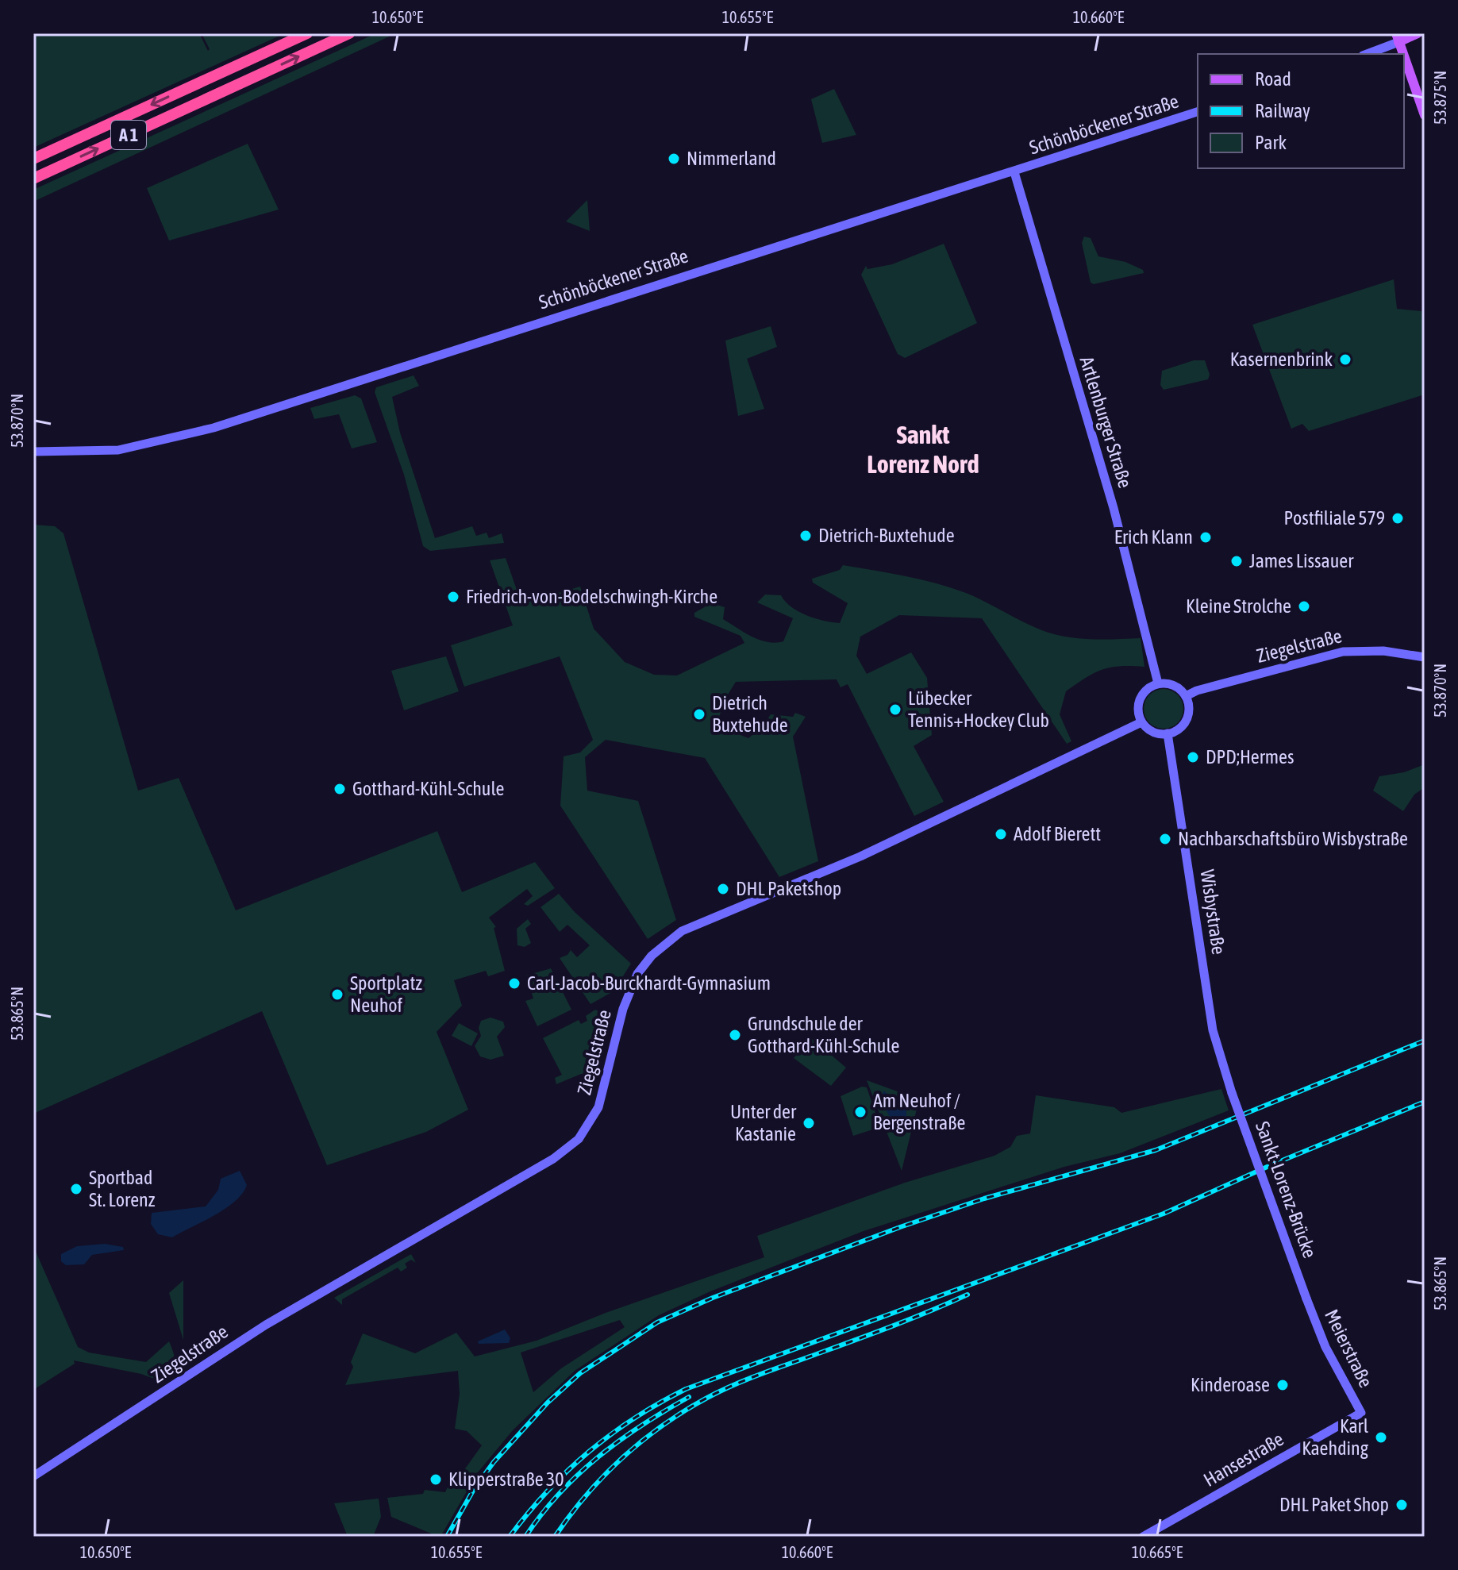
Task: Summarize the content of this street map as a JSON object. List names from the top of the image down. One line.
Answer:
{"streets":{"highway":["A 1"],"main road":["Schönböckener Straße","Artlenburger Straße","Ziegelstraße","Wisbystraße","Sankt-Lorenz-Brücke","Meierstraße","Hansestraße"]},"crossings":[["Schönböckener Straße","Artlenburger Straße"],["Artlenburger Straße","Ziegelstraße"],["Artlenburger Straße","Wisbystraße"],["Ziegelstraße","Wisbystraße"],["Wisbystraße","Sankt-Lorenz-Brücke"],["Sankt-Lorenz-Brücke","Meierstraße"],["Meierstraße","Hansestraße"]],"districts":["Sankt Lorenz Nord"],"places":["Nimmerland","Kasernenbrink","Postfiliale 579","Dietrich-Buxtehude","Erich Klann","James Lissauer","Friedrich-von-Bodelschwingh-Kirche","Kleine Strolche","Lübecker Tennis+Hockey Club","Dietrich Buxtehude","DPD;Hermes","Gotthard-Kühl-Schule","Adolf Bierett","Nachbarschaftsbüro Wisbystraße","DHL Paketshop","Carl-Jacob-Burckhardt-Gymnasium","Sportplatz Neuhof","Grundschule der Gotthard-Kühl-Schule","Am Neuhof / Bergenstraße","Unter der Kastanie","Sportbad St. Lorenz","Kinderoase","Karl Kaehding","Klipperstraße 30","DHL Paket Shop"],"legend":["Road","Railway","Park"],"coordinates":["10.650°E","10.655°E","10.660°E","53.875°N","53.870°N","53.865°N","10.665°E"]}
